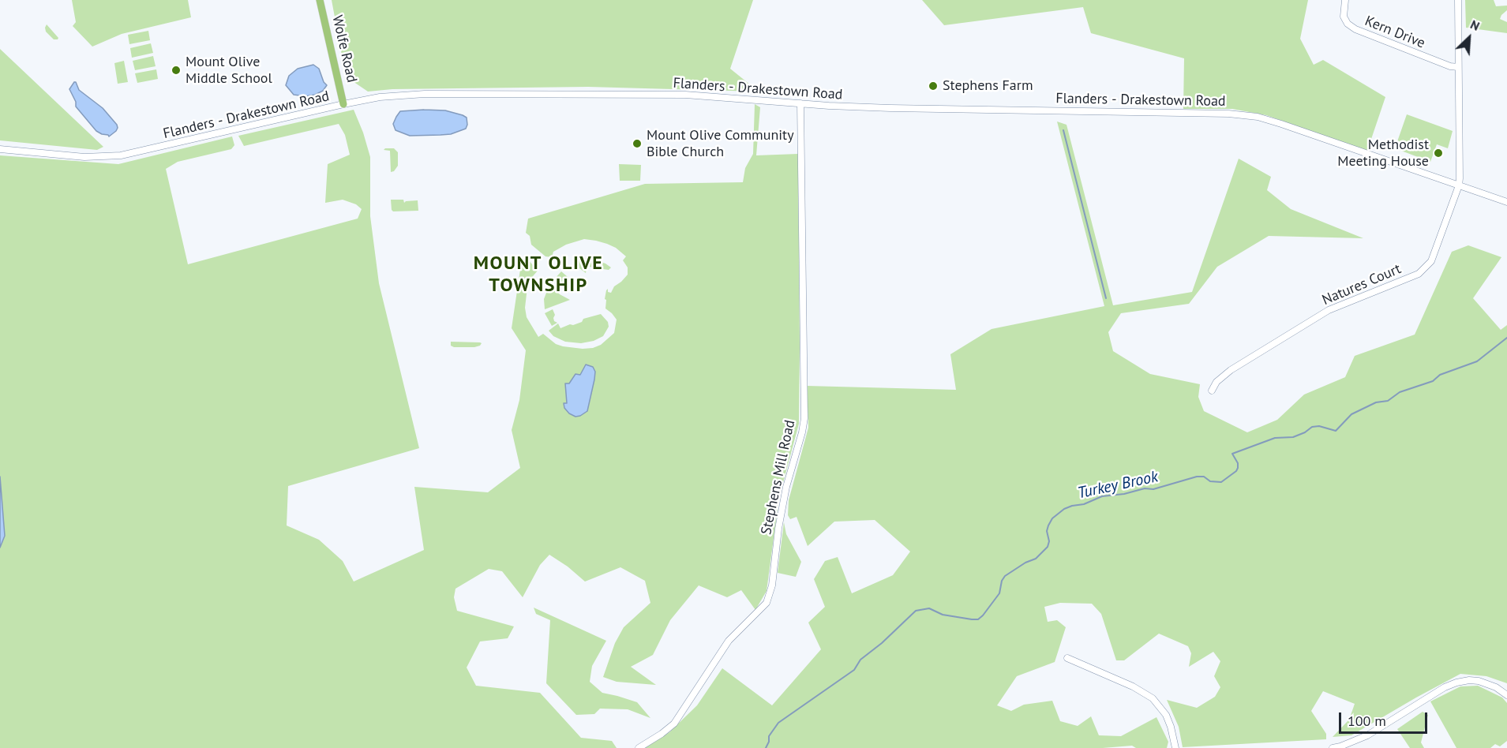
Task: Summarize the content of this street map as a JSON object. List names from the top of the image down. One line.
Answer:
{"streets":{"main road":["Wolfe Road"],"street":["Kern Drive","Flanders - Drakestown Road","Natures Court","Stephens Mill Road"]},"crossings":[["Kern Drive","Natures Court"],["Wolfe Road","Flanders - Drakestown Road"],["Flanders - Drakestown Road","Natures Court"],["Flanders - Drakestown Road","Stephens Mill Road"]],"districts":["MOUNT OLIVE TOWNSHIP"],"water":["Turkey Brook"],"places":["Mount Olive Middle School","Stephens Farm","Mount Olive Community Bible Church","Methodist Meeting House"],"scale_bar":"100 m","north":"top right"}
